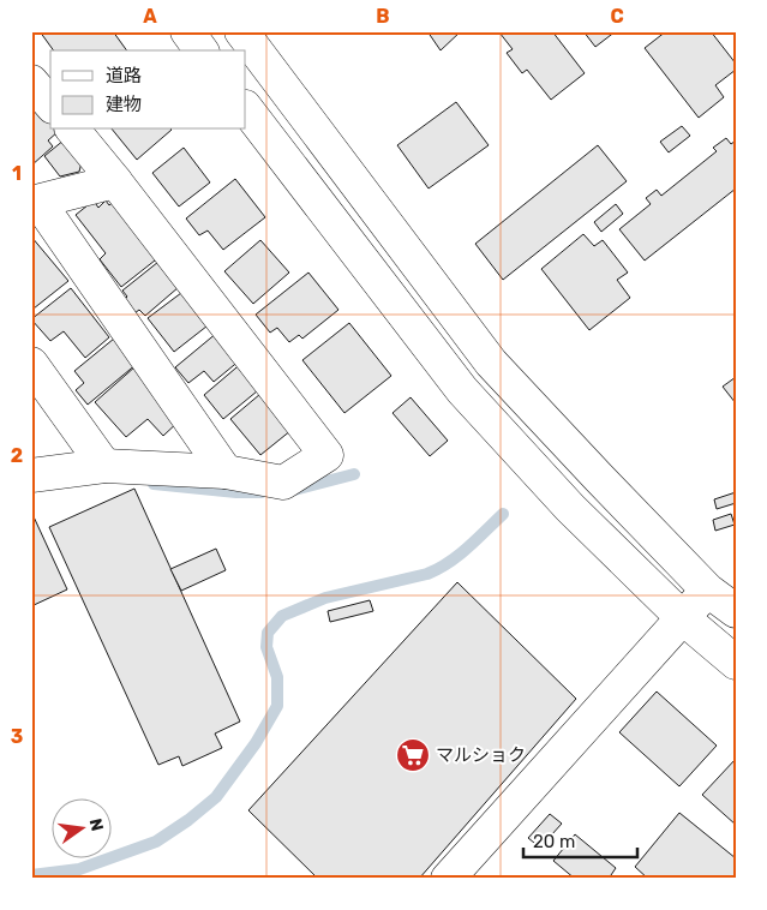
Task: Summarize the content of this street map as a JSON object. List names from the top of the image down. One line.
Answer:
{"places":{"supermarket":["マルショク"]},"legend":["道路","建物"],"scale_bar":"20 m","north":"right","grid":{"columns":["A","B","C"],"rows":["1","2","3"]}}
